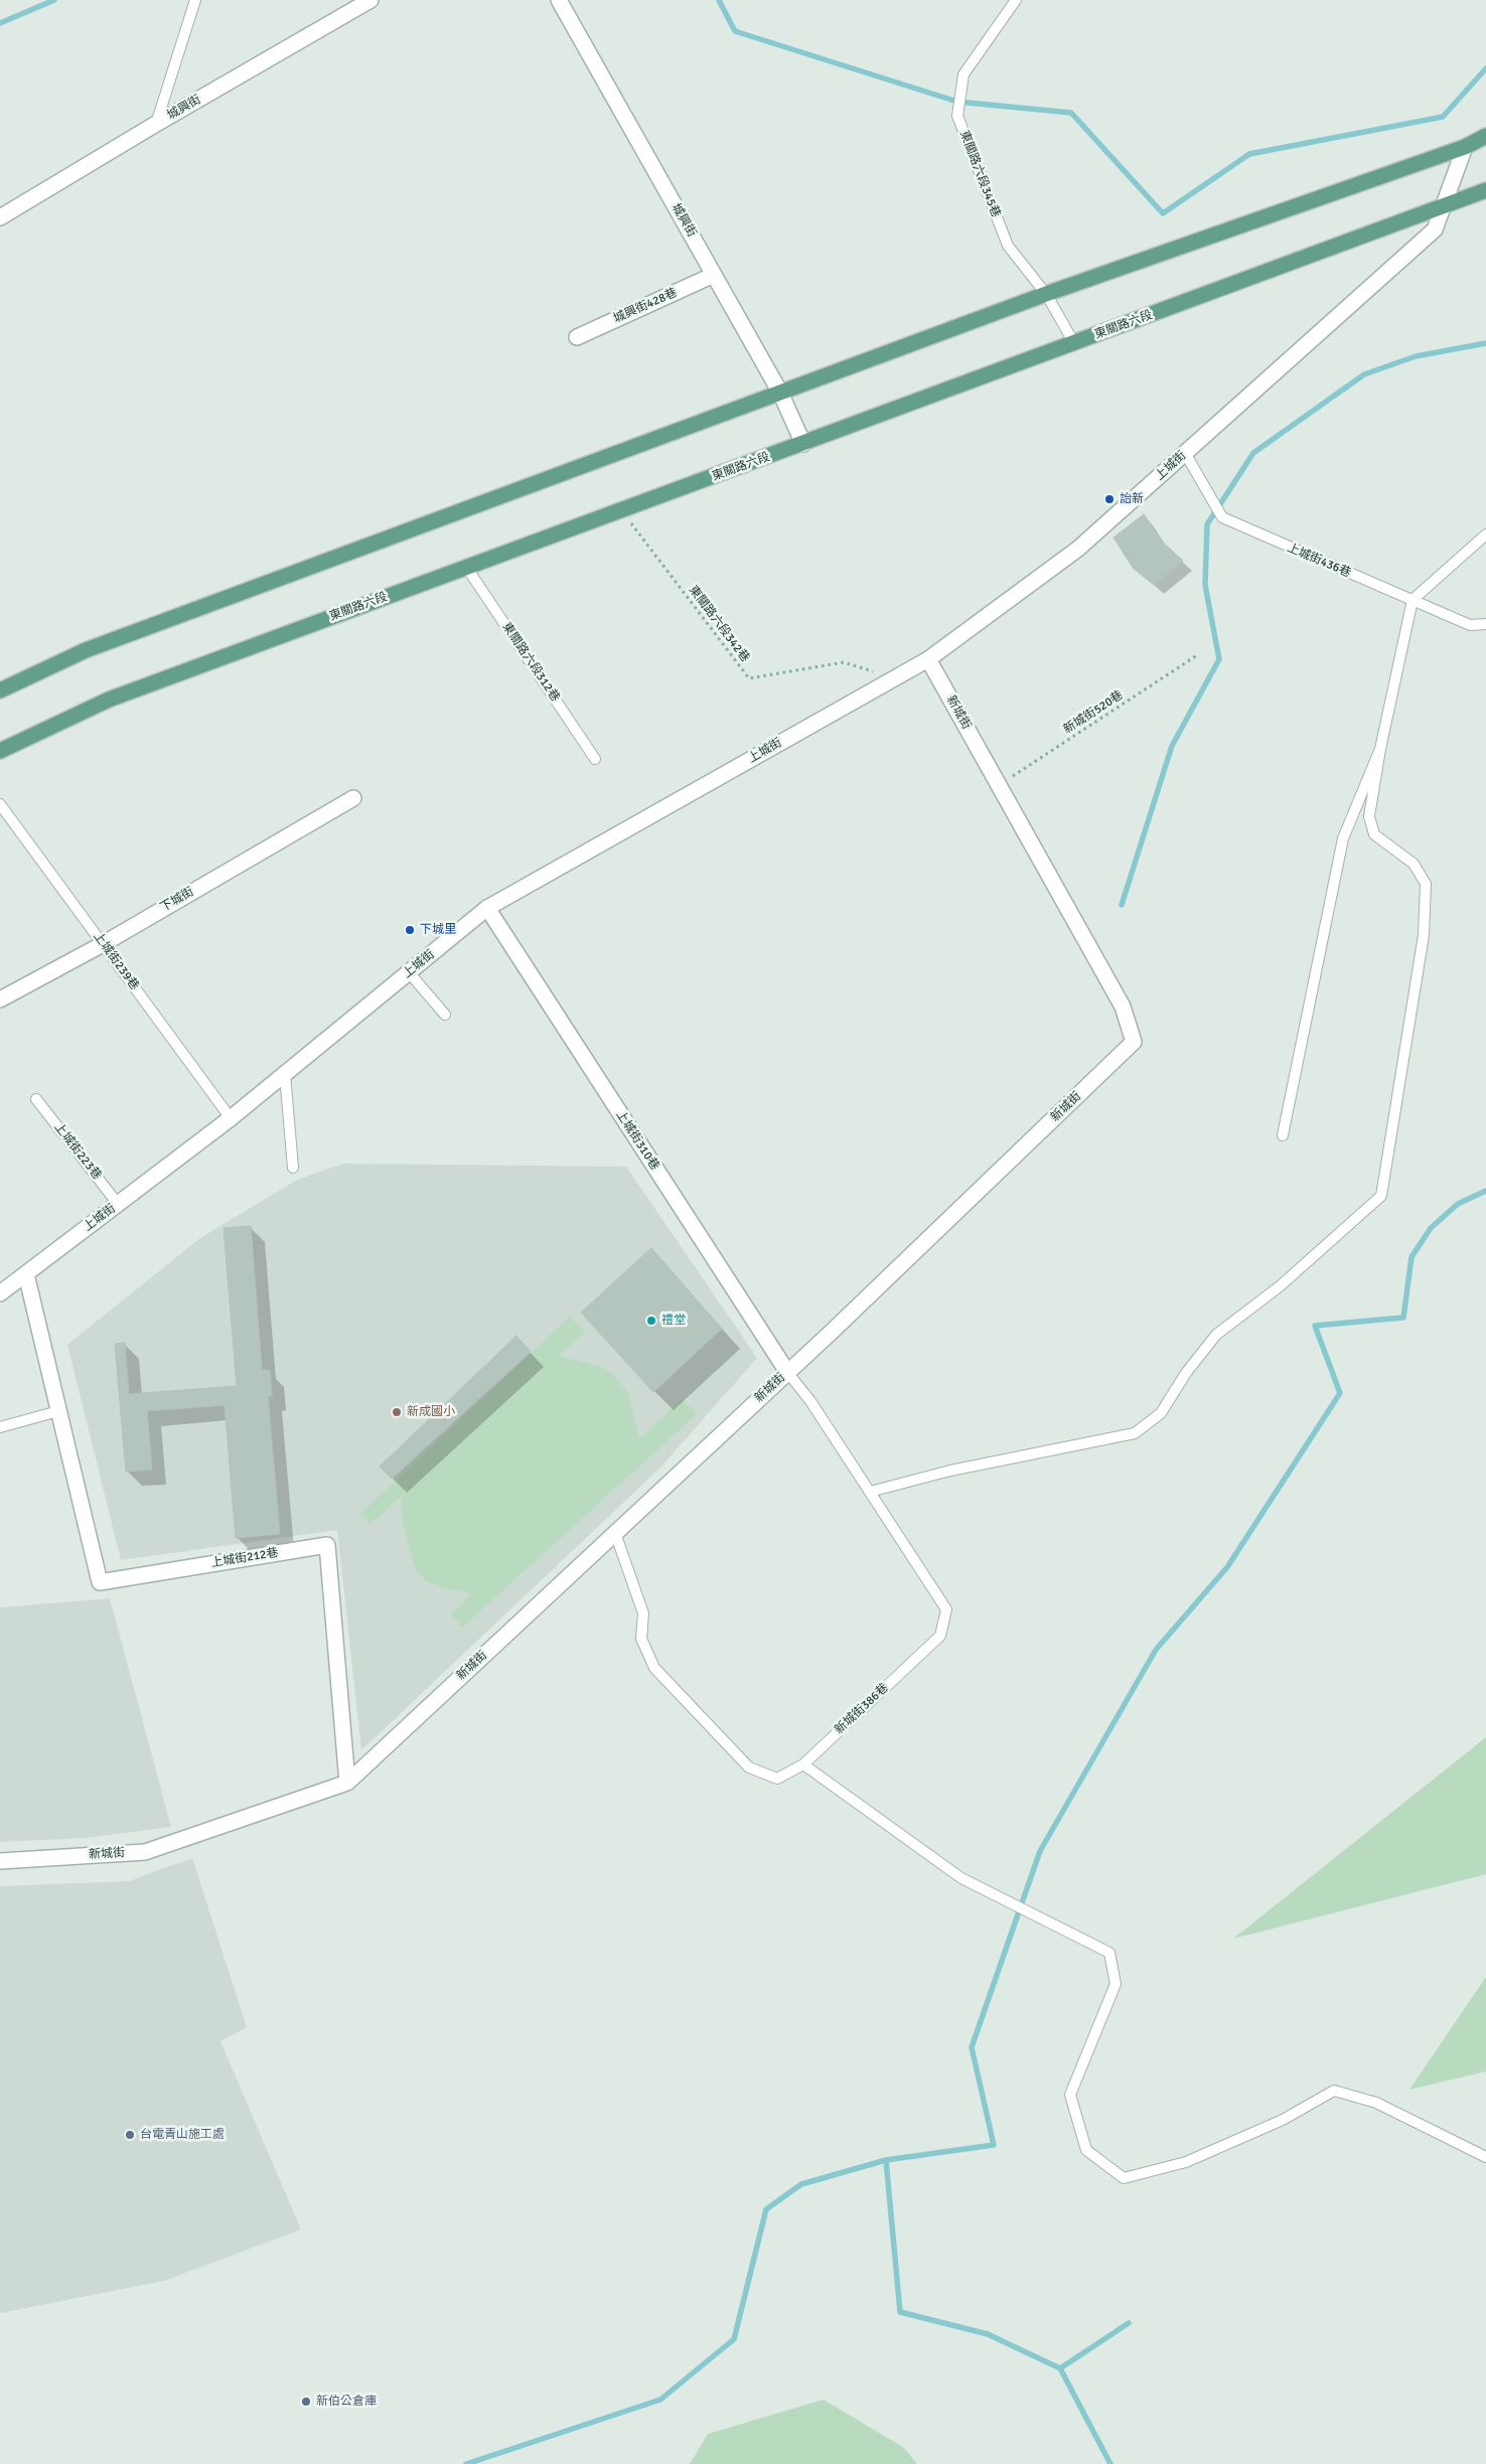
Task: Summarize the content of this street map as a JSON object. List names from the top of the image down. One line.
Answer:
{"streets":{"main road":["東關路六段"],"street":["城興街","城興街428巷","上城街","新城街","下城街","上城街310巷","上城街212巷"],"lane":["東關路六段345巷","上城街436巷","東關路六段312巷","上城街239巷","上城街223巷","新城街386巷"],"path":["東關路六段342巷","新城街520巷"]},"crossings":[["城興街","城興街428巷"],["城興街","東關路六段"],["東關路六段345巷","東關路六段"],["東關路六段","上城街"],["東關路六段","東關路六段342巷"],["東關路六段","東關路六段312巷"],["上城街","上城街436巷"],["上城街","東關路六段342巷"],["上城街","新城街"],["上城街","上城街239巷"],["上城街","上城街310巷"],["上城街","上城街223巷"],["上城街","上城街212巷"],["新城街","新城街520巷"],["新城街","上城街310巷"],["新城街","上城街212巷"],["新城街","新城街386巷"],["下城街","上城街239巷"],["上城街310巷","新城街386巷"]],"places":["詒新","下城里","禮堂","新成國小","台電青山施工處","新伯公倉庫"]}
